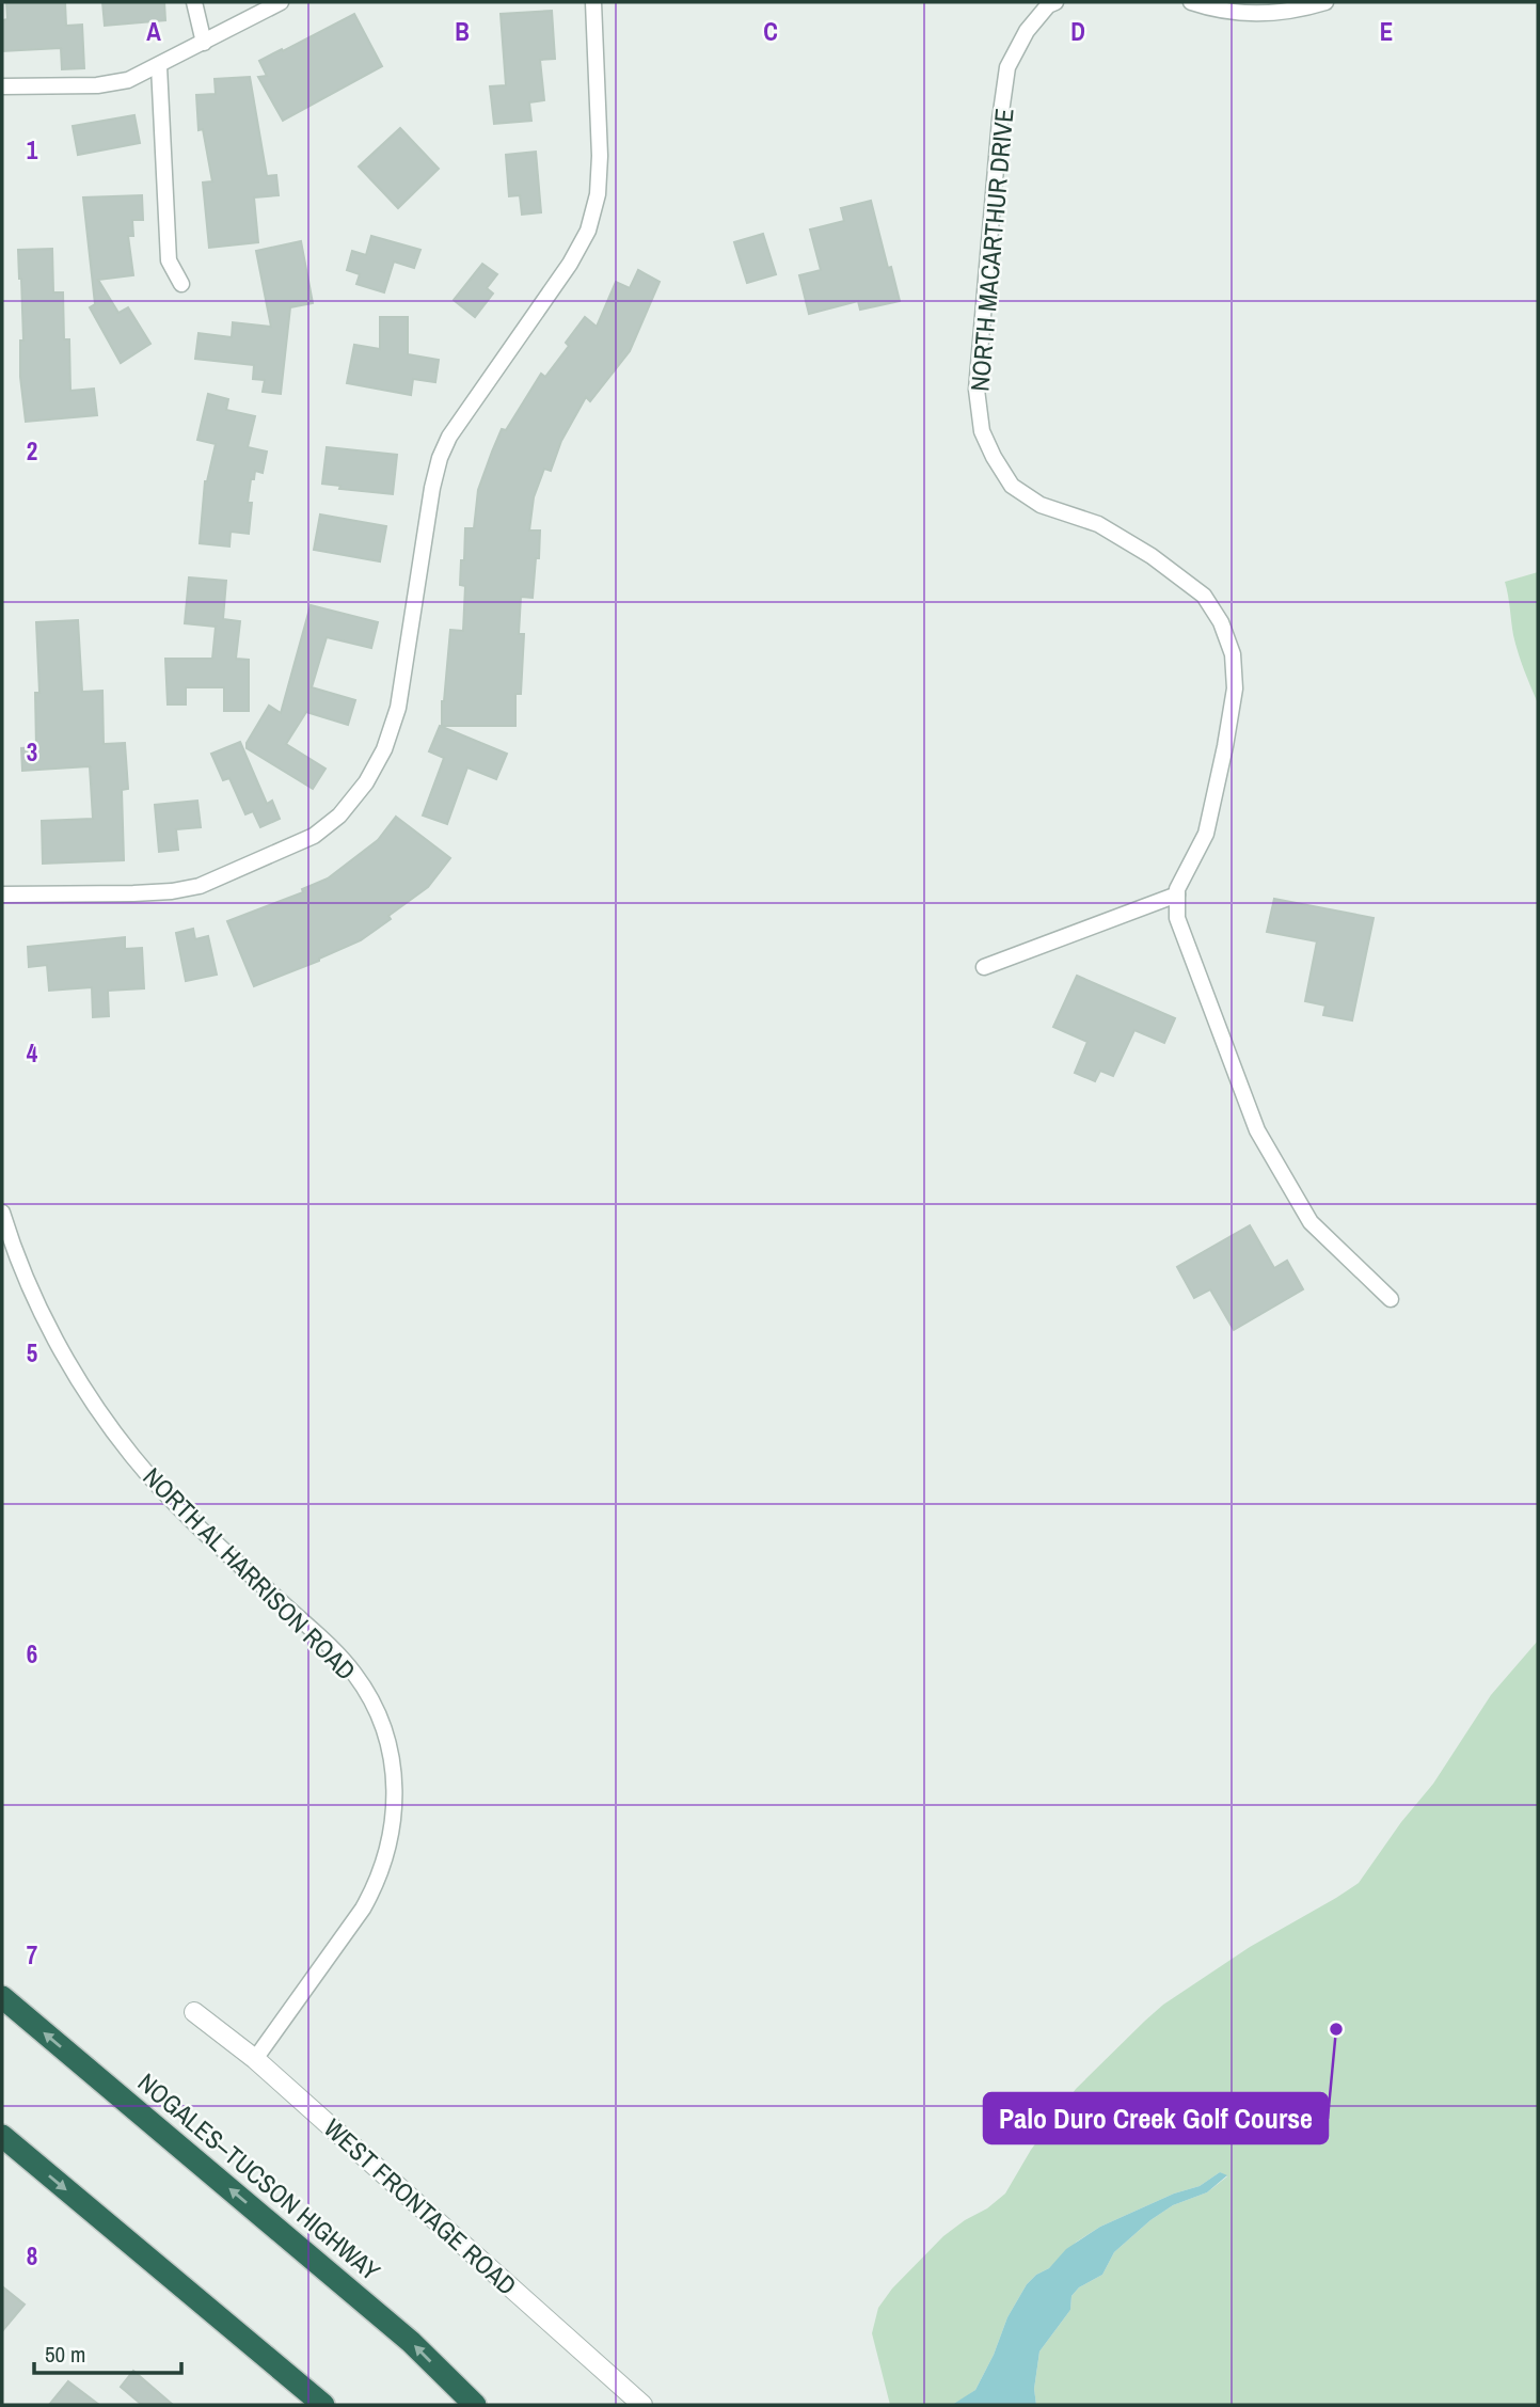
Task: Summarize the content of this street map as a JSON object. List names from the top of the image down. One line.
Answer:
{"streets":{"highway":["NOGALES–TUCSON HIGHWAY"],"street":["NORTH MACARTHUR DRIVE","NORTH AL HARRISON ROAD","WEST FRONTAGE ROAD"]},"crossings":[["NORTH AL HARRISON ROAD","WEST FRONTAGE ROAD"]],"places":["Palo Duro Creek Golf Course"],"scale_bar":"50 m","grid":{"columns":["A","B","C","D","E"],"rows":["1","2","3","4","5","6","7","8"]}}
